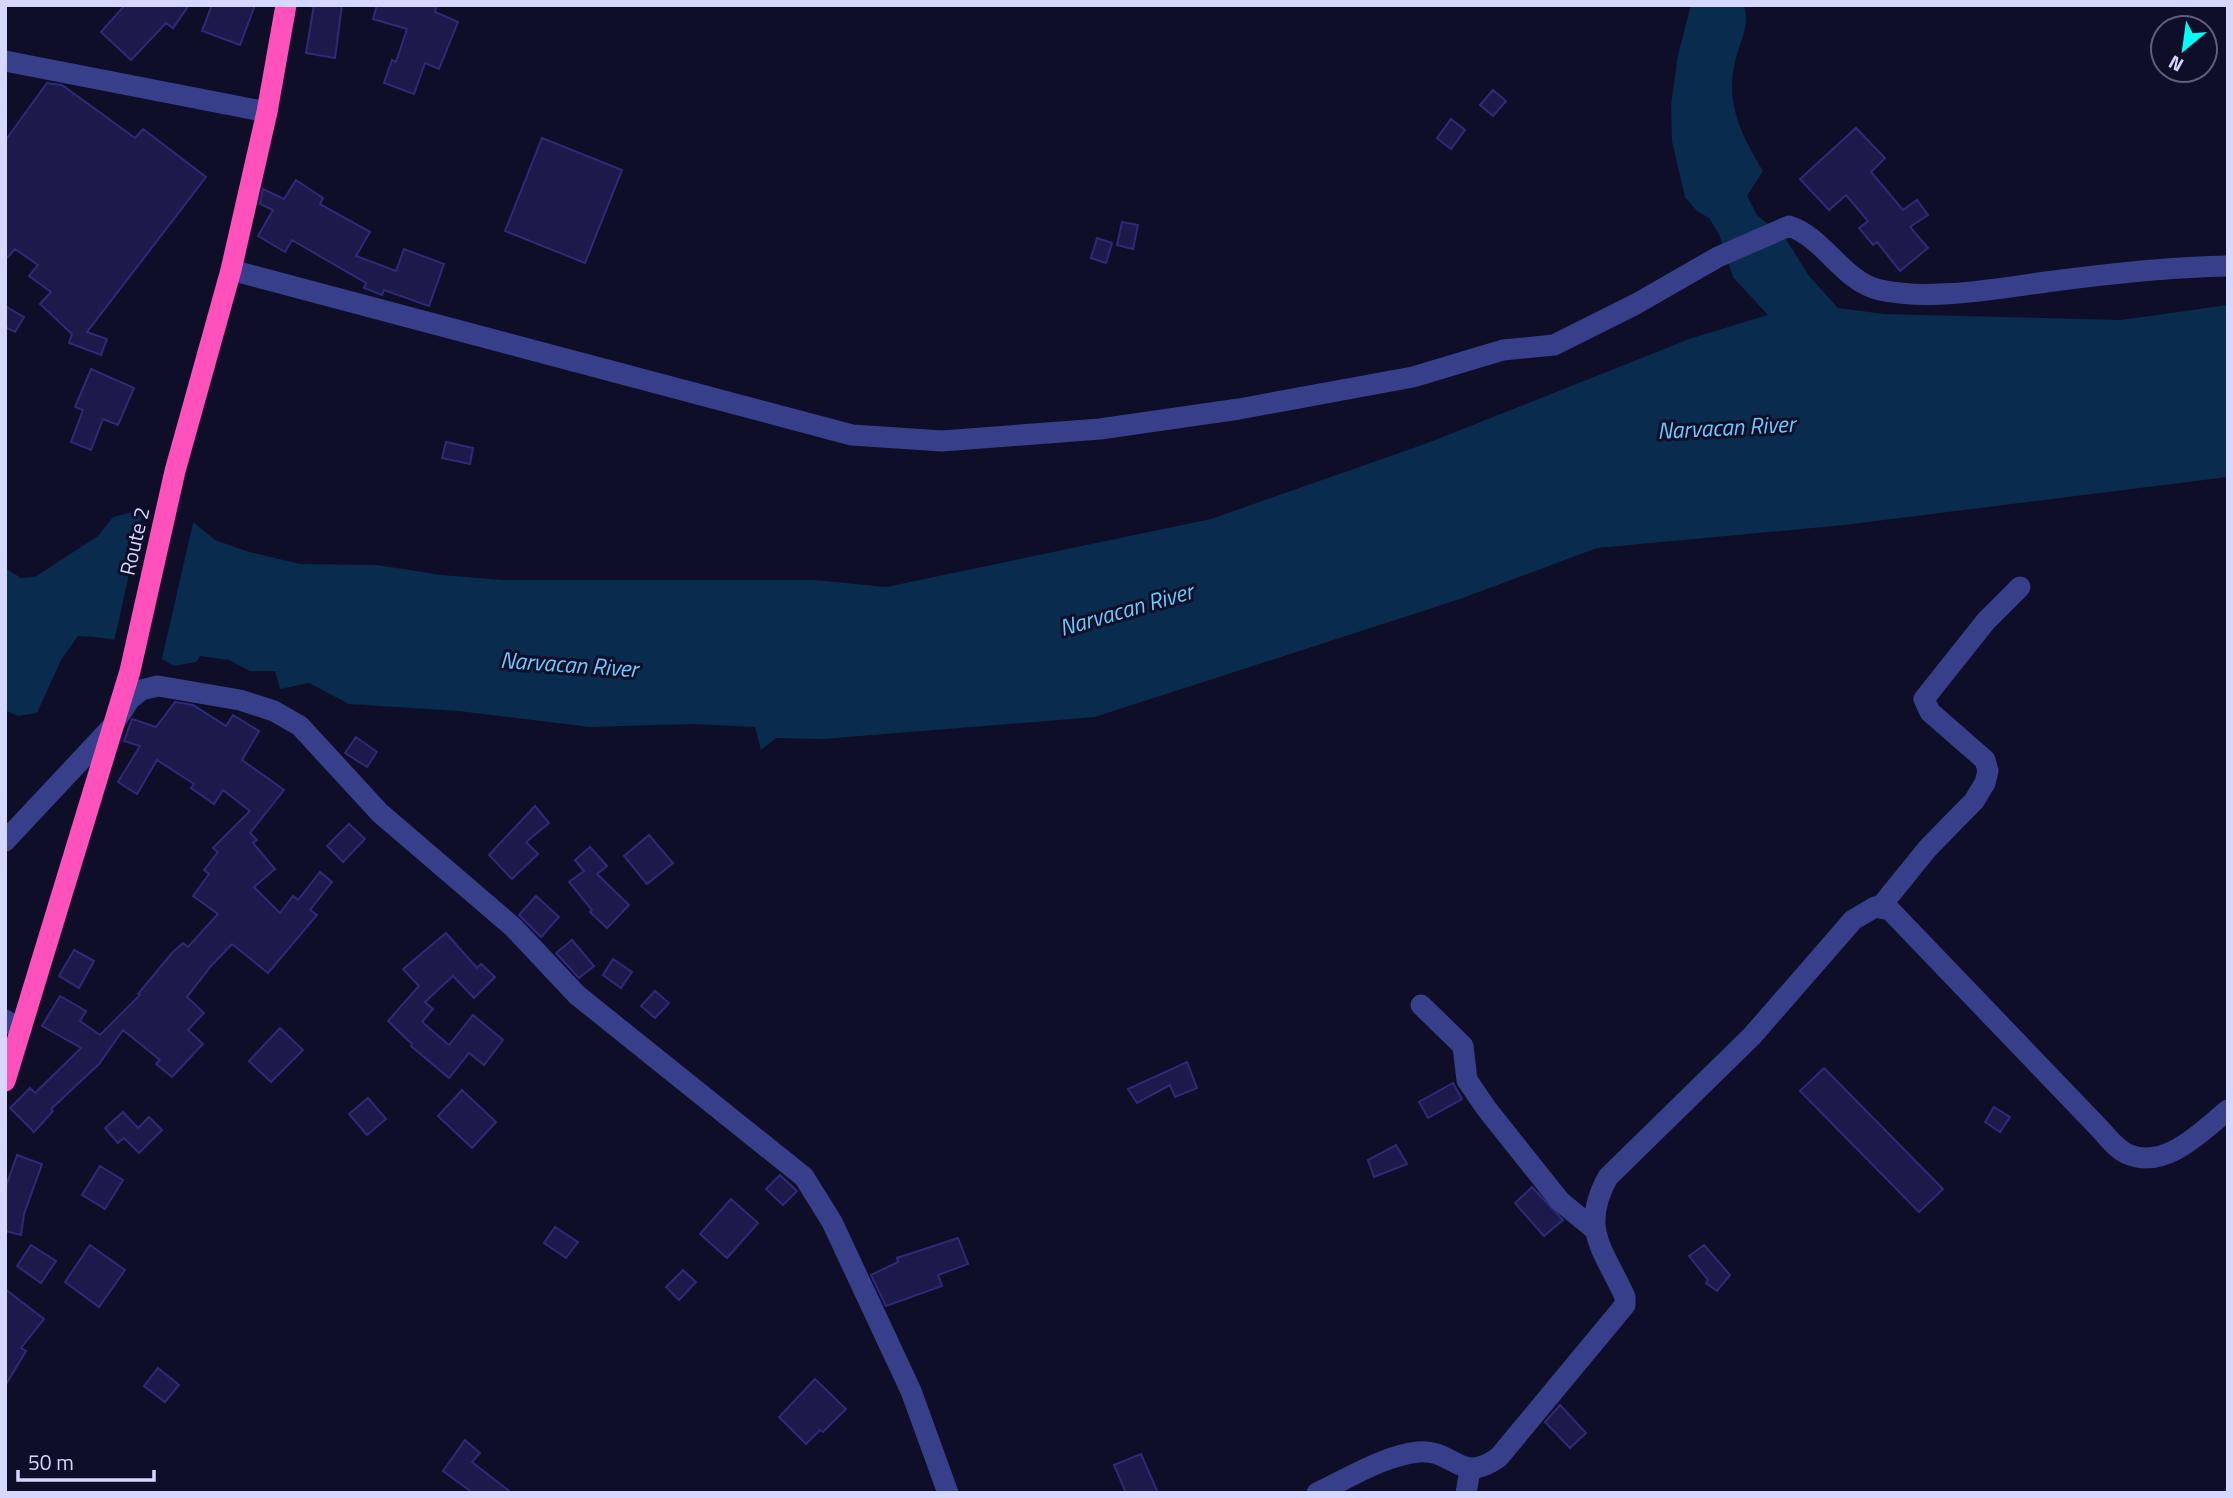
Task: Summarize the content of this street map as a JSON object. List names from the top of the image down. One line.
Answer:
{"streets":{"highway":["Route 2"]},"water":["Narvacan River"],"scale_bar":"50 m","north":"bottom left"}
